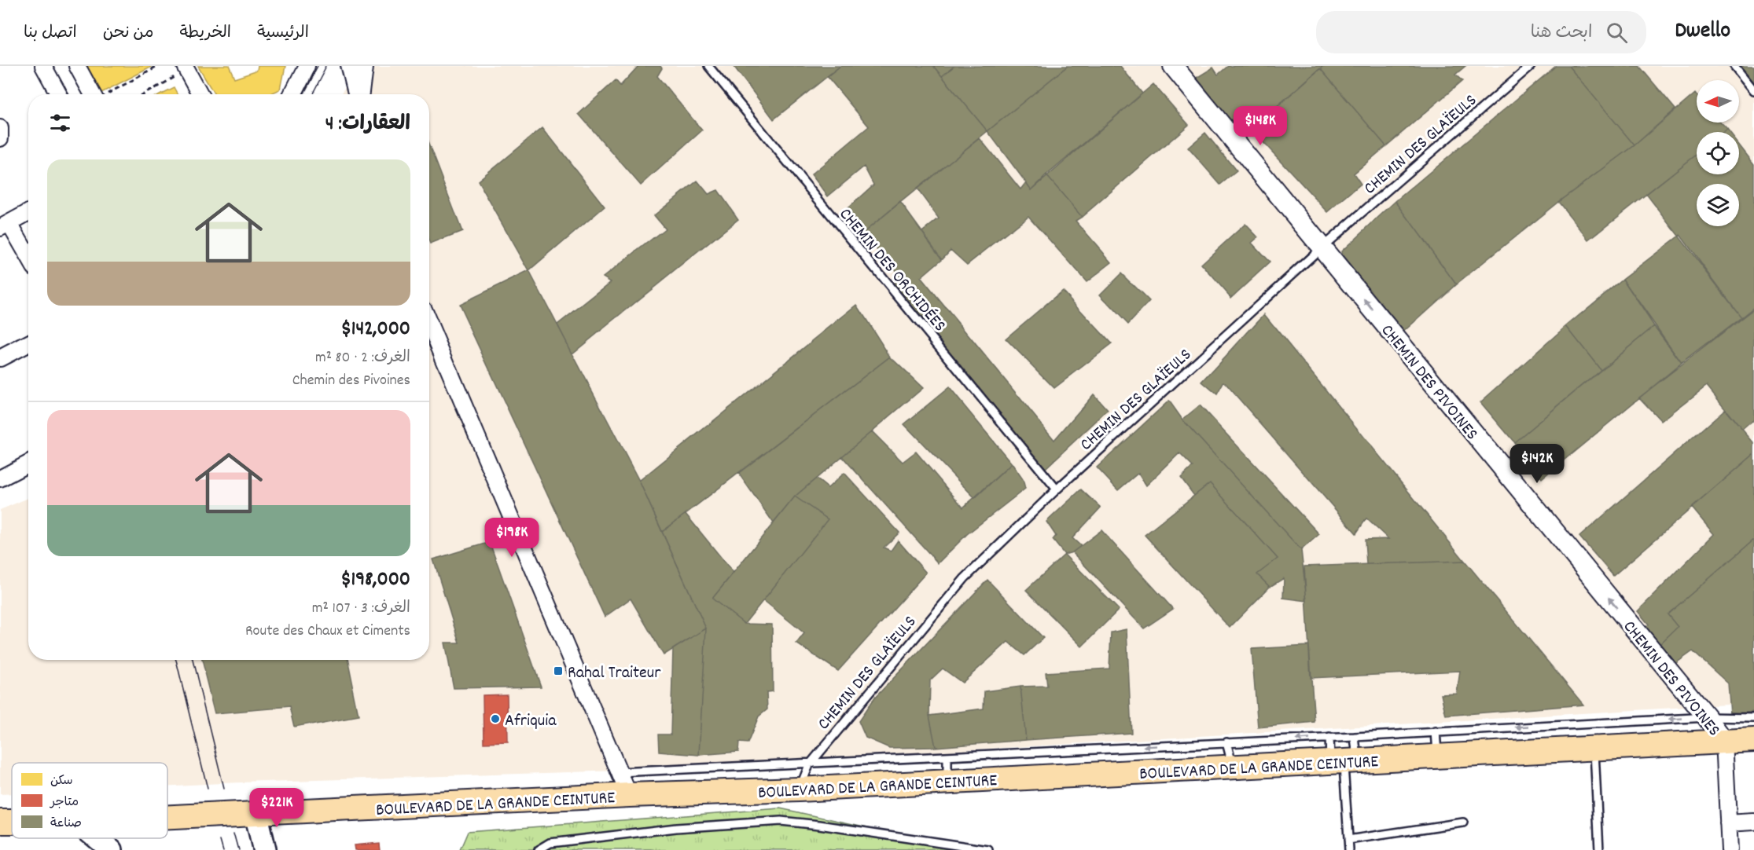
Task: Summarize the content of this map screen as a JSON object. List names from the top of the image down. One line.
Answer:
{"streets":{"main road":["BOULEVARD DE LA GRANDE CEINTURE"],"street":["CHEMIN DES PIVOINES"],"lane":["CHEMIN DES GLAÏEULS","CHEMIN DES ORCHIDÉES"]},"crossings":[["CHEMIN DES GLAÏEULS","CHEMIN DES ORCHIDÉES"],["CHEMIN DES GLAÏEULS","CHEMIN DES PIVOINES"],["CHEMIN DES GLAÏEULS","BOULEVARD DE LA GRANDE CEINTURE"],["CHEMIN DES PIVOINES","BOULEVARD DE LA GRANDE CEINTURE"]],"one_way":["CHEMIN DES PIVOINES"],"places":{"transit":["Rahal Traiteur"],"other":["Afriquia"]},"legend":["سكن","متاجر","صناعة"],"north":"left","page":{"header":"Dwello","search":"ابحث هنا","nav":["الرئيسية","الخريطة","من نحن","اتصل بنا"],"heading":"العقارات: 4","price":["$148K","$142K","$198K","$221K"],"list":[{"name":"$142,000","note":"الغرف: 2 · 80 m² · Chemin des Pivoines"},{"name":"$198,000","note":"الغرف: 3 · 107 m² · Route des Chaux et Ciments"}]}}
